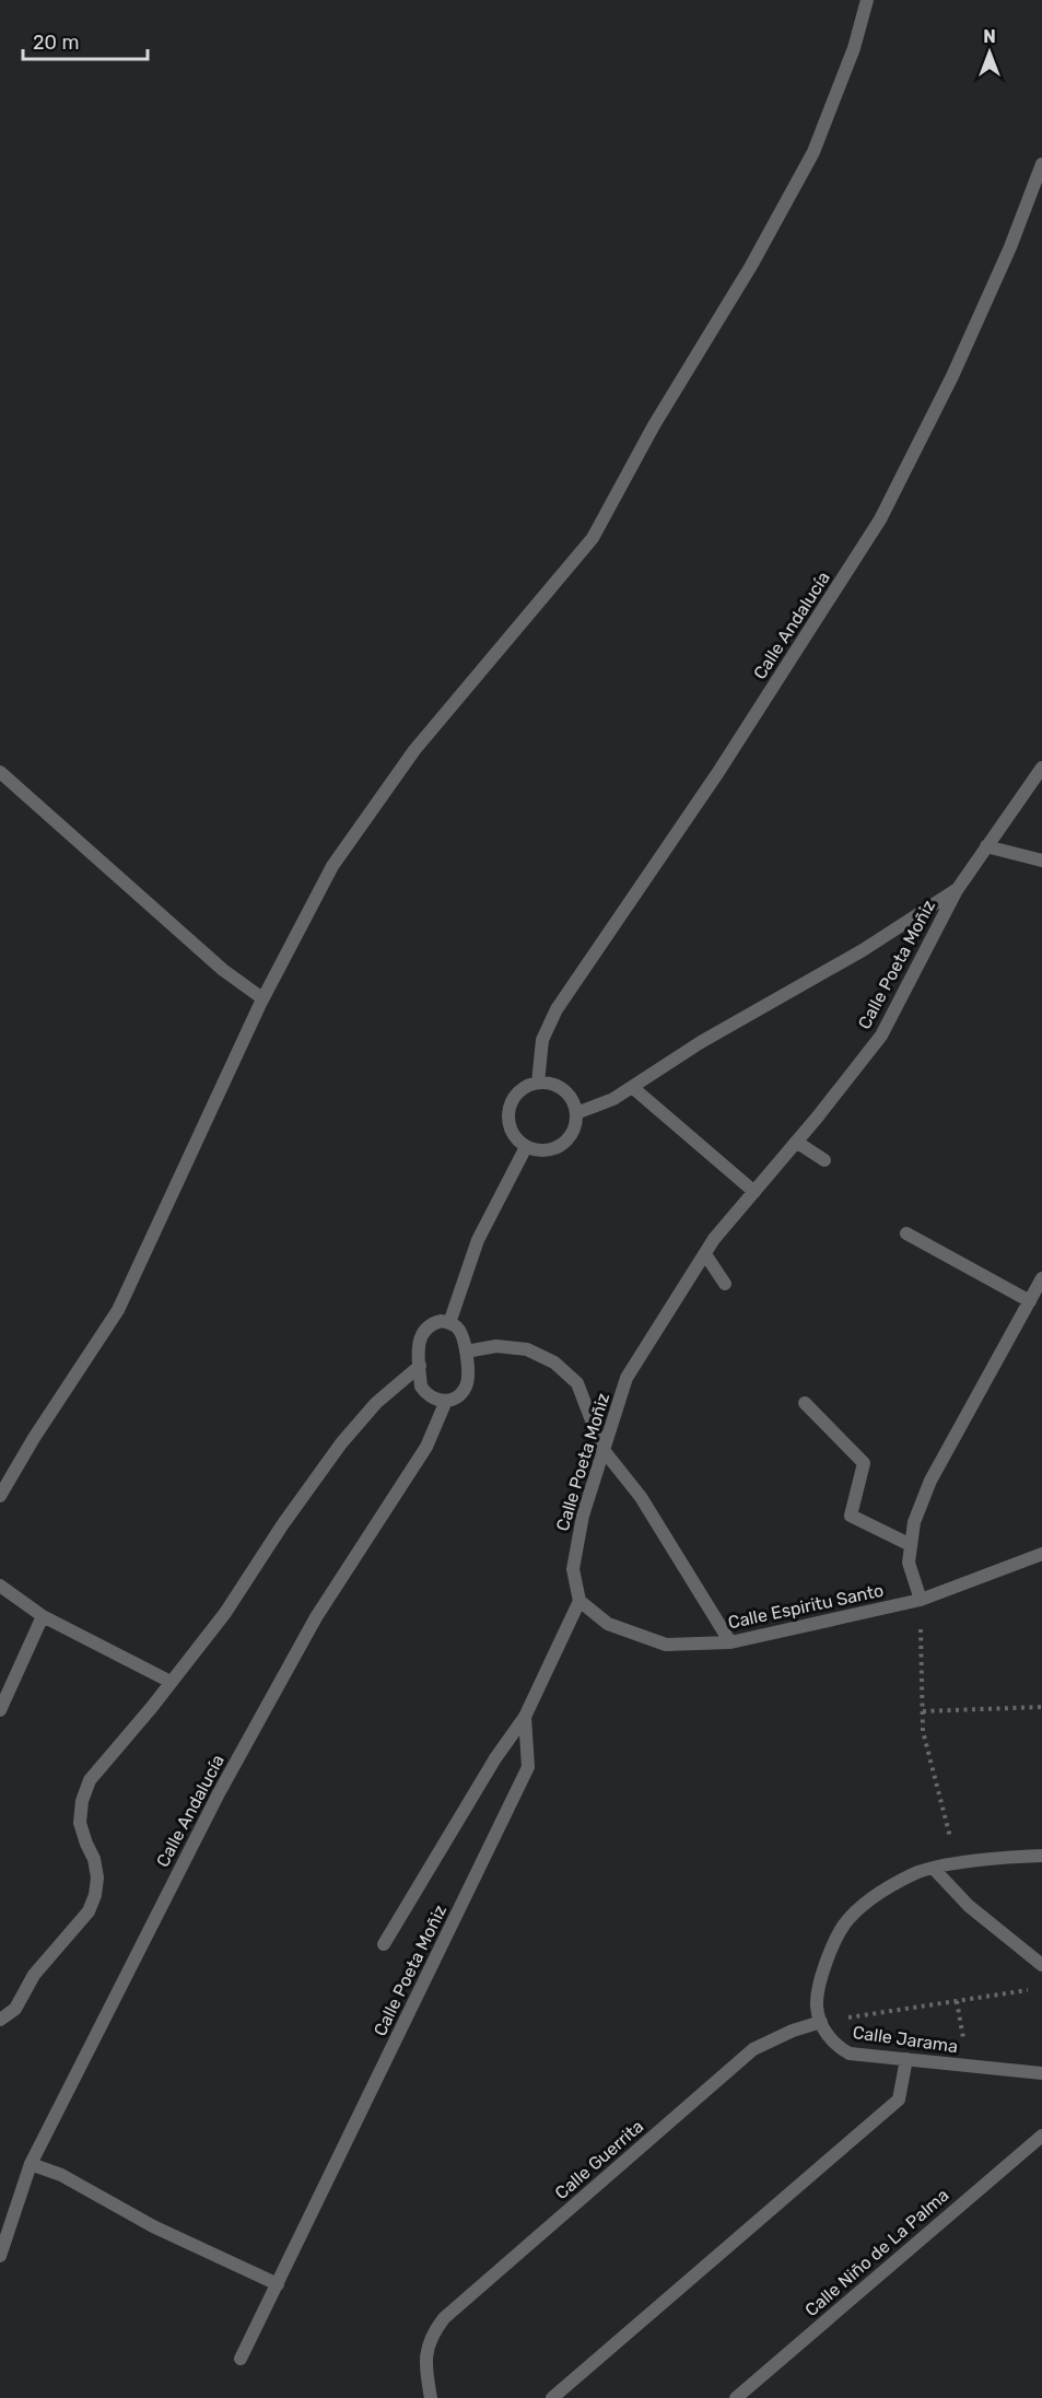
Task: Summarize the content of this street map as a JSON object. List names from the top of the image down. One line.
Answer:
{"streets":{"street":["Calle Andalucía","Calle Poeta Moñiz","Calle Espiritu Santo","Calle Jarama","Calle Guerrita","Calle Niño de La Palma"]},"crossings":[["Calle Poeta Moñiz","Calle Espiritu Santo"],["Calle Jarama","Calle Guerrita"]],"scale_bar":"20 m","north":"top"}
